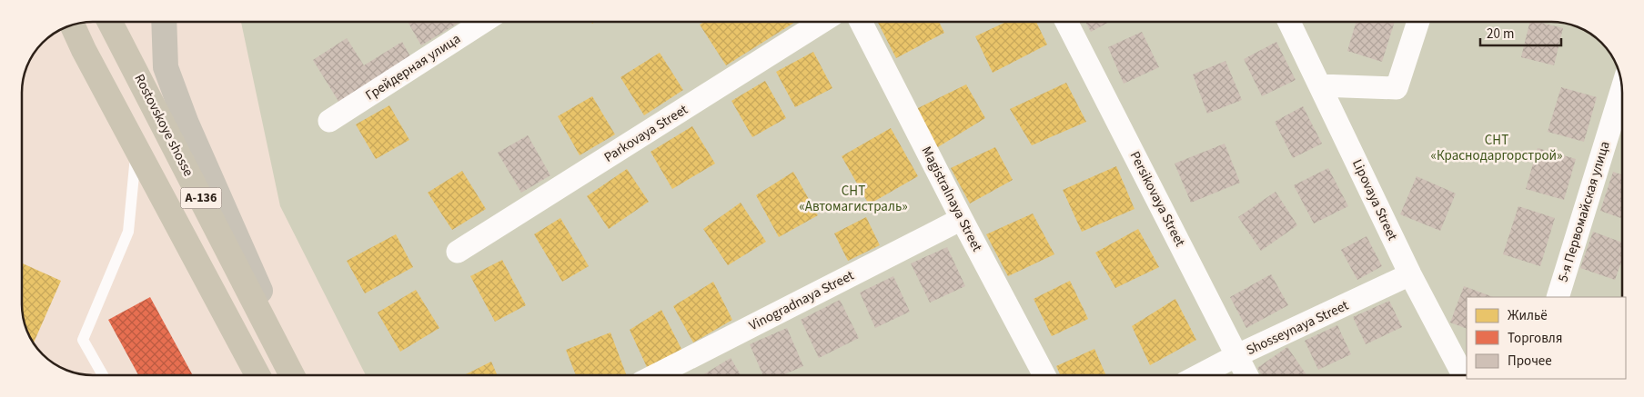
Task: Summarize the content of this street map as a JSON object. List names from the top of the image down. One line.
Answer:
{"streets":{"highway":["Rostovskoye shosse","А-136"],"street":["Грейдерная улица","Parkovaya Street","Magistralnaya Street","Persikovaya Street","Lipovaya Street","5-я Первомайская улица","Vinogradnaya Street","Shosseynaya Street"]},"crossings":[["Magistralnaya Street","Vinogradnaya Street"],["Persikovaya Street","Shosseynaya Street"],["Lipovaya Street","Shosseynaya Street"]],"parks":["СНТ «Краснодаргорстрой»","СНТ «Автомагистраль»"],"legend":["Жильё","Торговля","Прочее"],"scale_bar":"20 m"}
